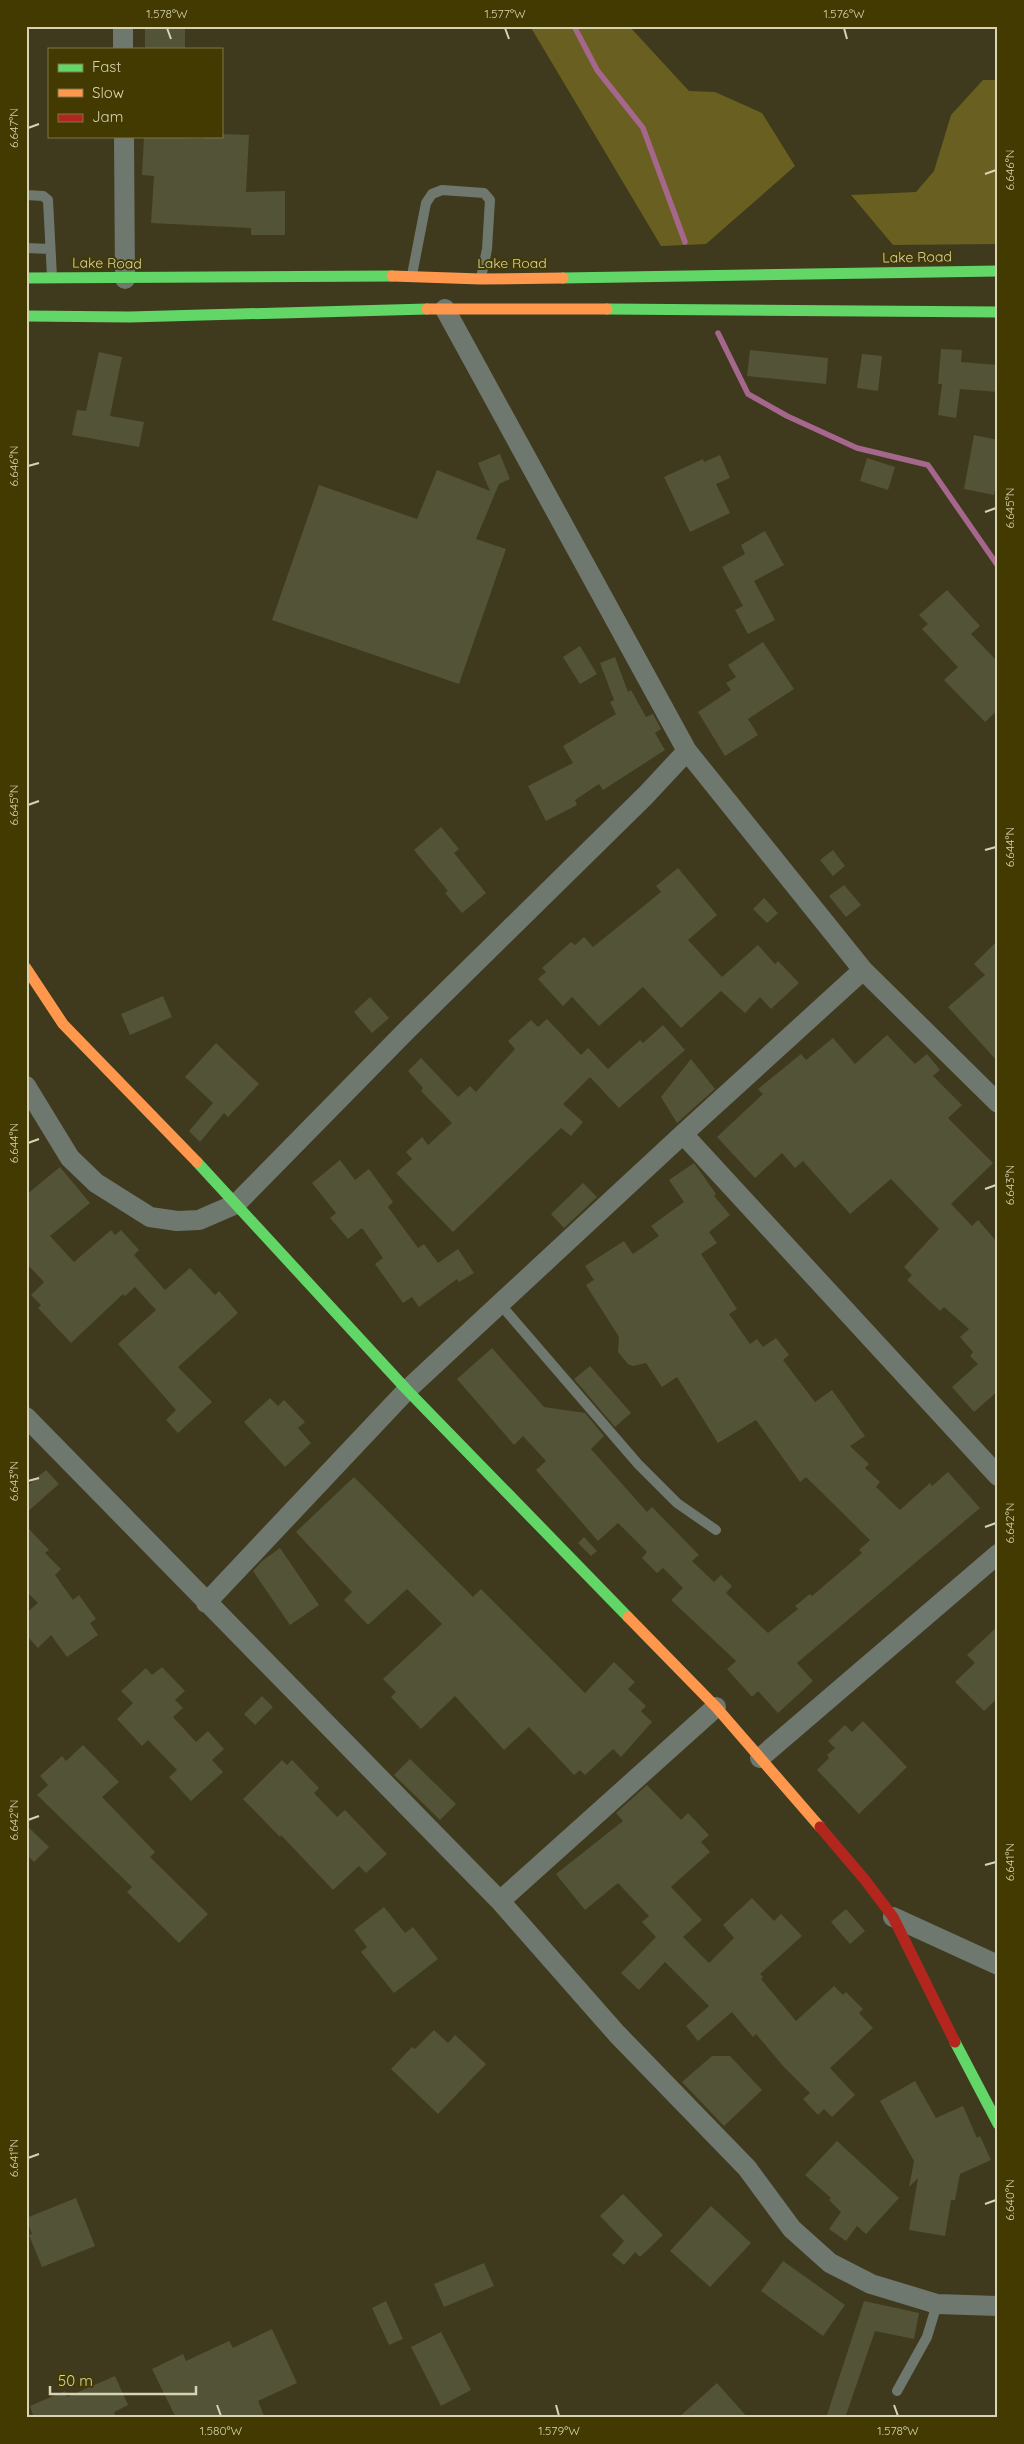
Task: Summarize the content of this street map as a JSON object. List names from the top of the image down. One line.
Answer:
{"streets":{"main road":["Lake Road"]},"legend":["Fast","Slow","Jam"],"scale_bar":"50 m","coordinates":["1.578°W","1.577°W","1.576°W","6.647°N","6.646°N","6.645°N","6.644°N","6.643°N","6.642°N","6.641°N","6.640°N","1.580°W","1.579°W"]}
